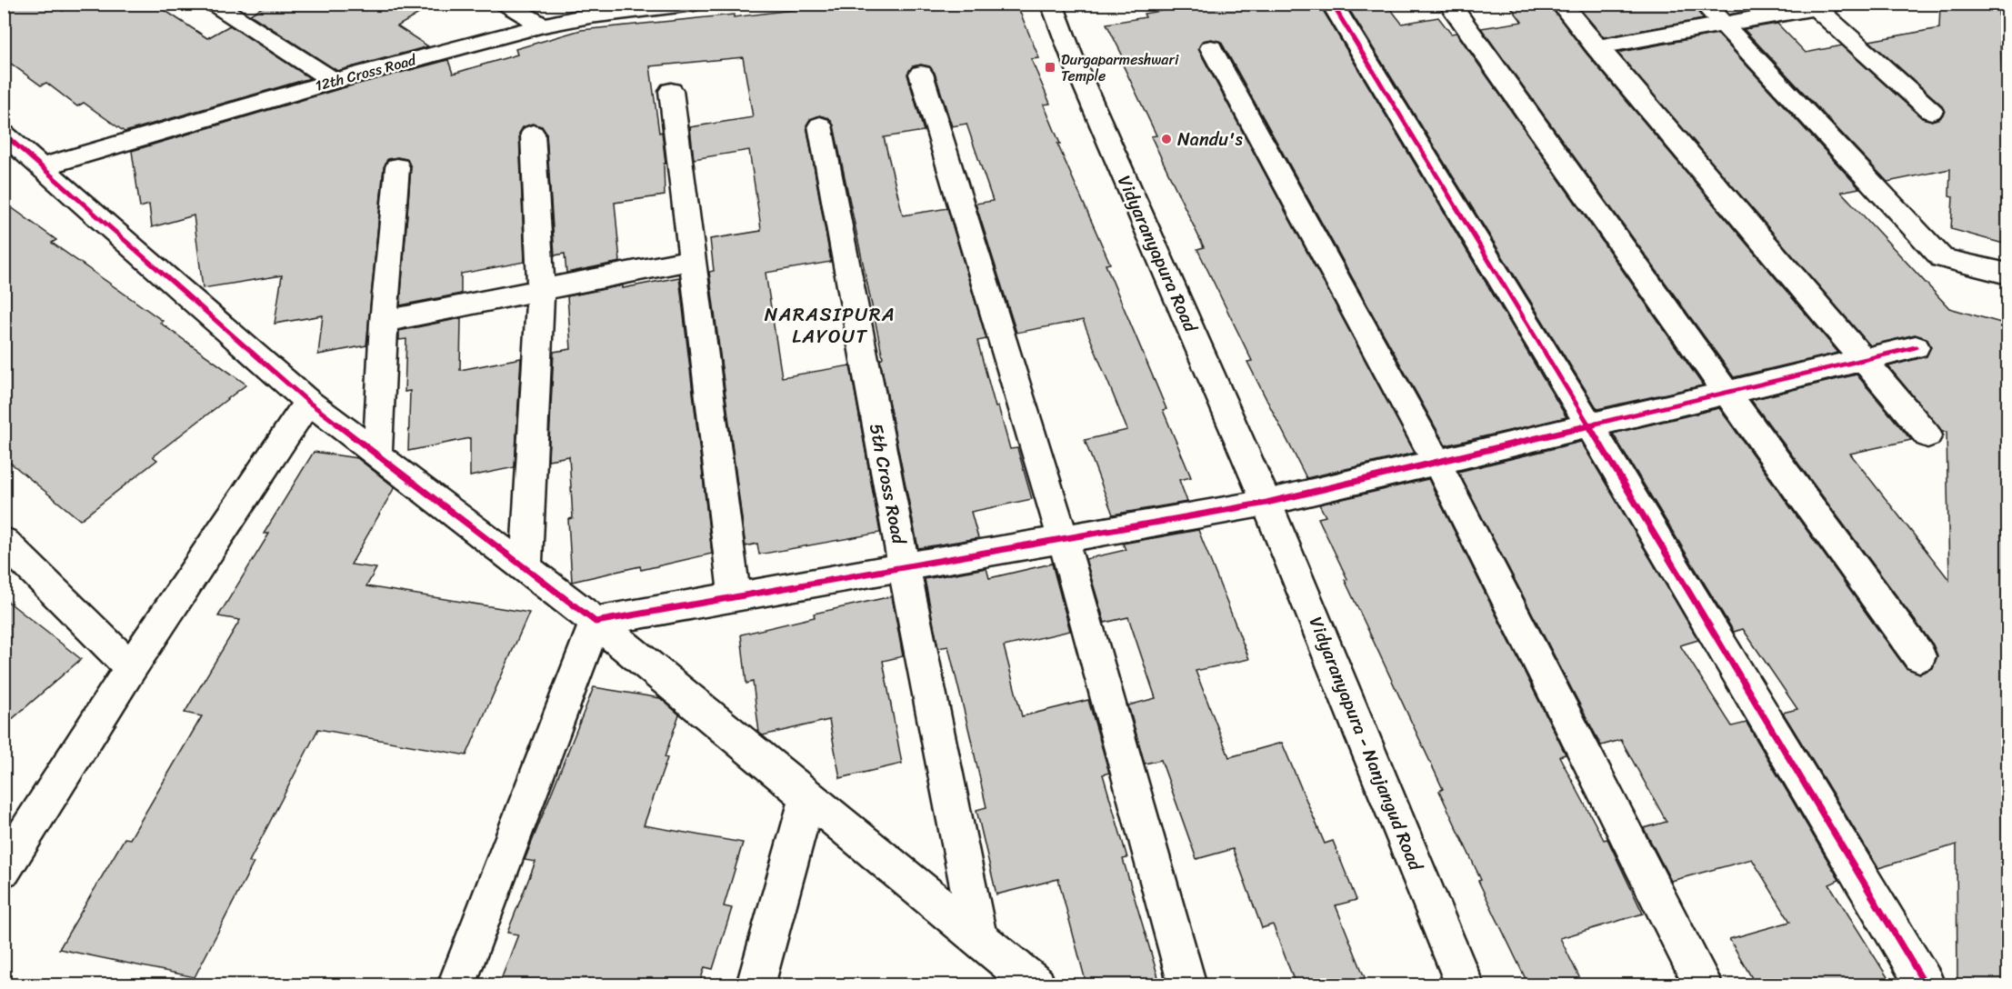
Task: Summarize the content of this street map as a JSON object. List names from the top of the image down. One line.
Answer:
{"streets":{"street":["12th Cross Road","Vidyaranyapura Road","5th Cross Road","Vidyaranyapura - Nanjangud Road"]},"crossings":[["Vidyaranyapura Road","Vidyaranyapura - Nanjangud Road"]],"districts":["NARASIPURA LAYOUT"],"places":{"transit":["Durgaparmeshwari Temple"],"other":["Nandu's"]}}
